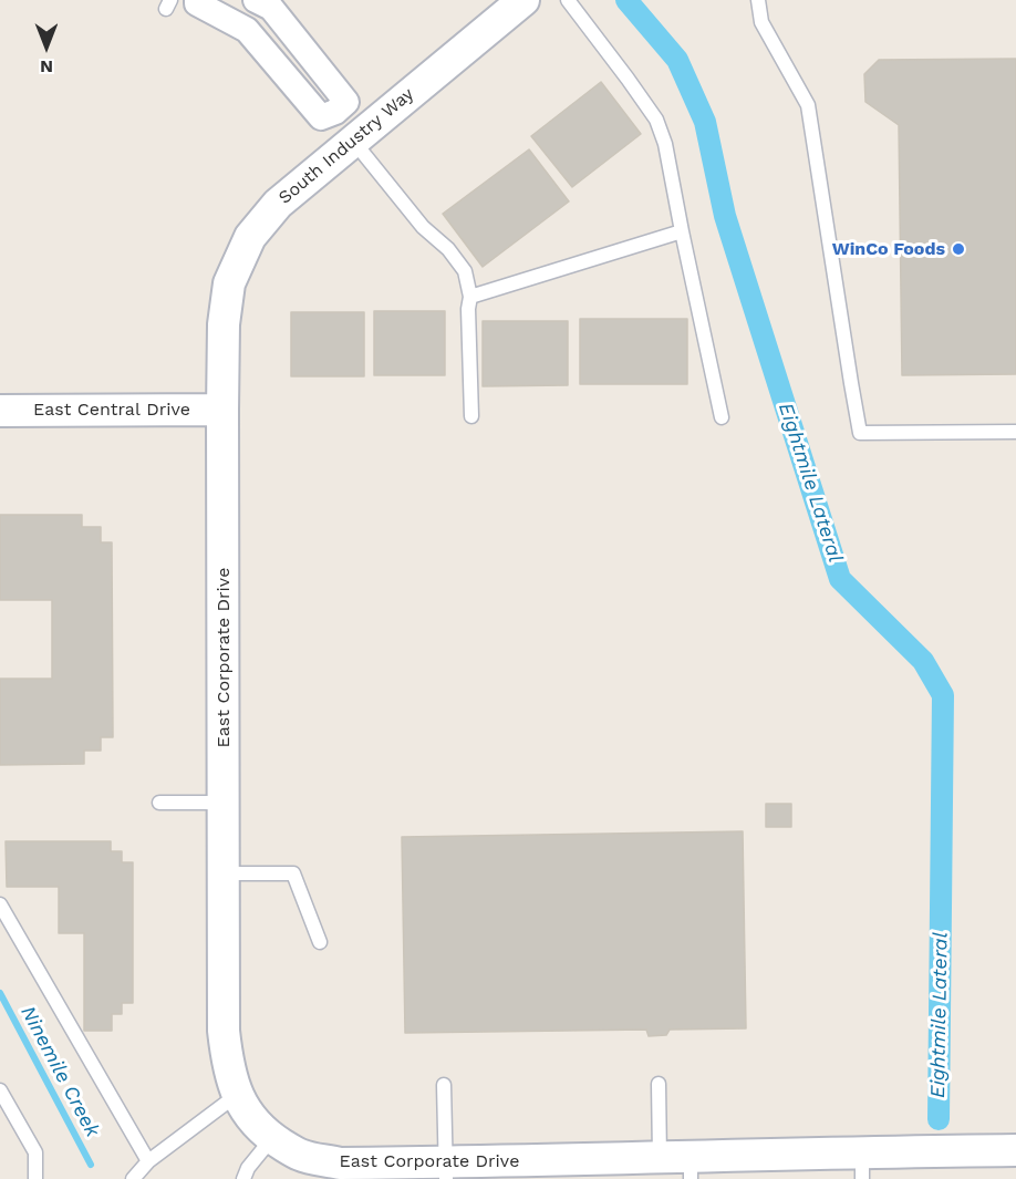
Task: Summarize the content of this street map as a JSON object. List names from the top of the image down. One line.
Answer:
{"streets":{"street":["South Industry Way","East Central Drive","East Corporate Drive"]},"crossings":[["South Industry Way","East Central Drive"],["South Industry Way","East Corporate Drive"],["East Central Drive","East Corporate Drive"]],"water":["Eightmile Lateral","Ninemile Creek"],"places":["WinCo Foods"],"north":"bottom"}
